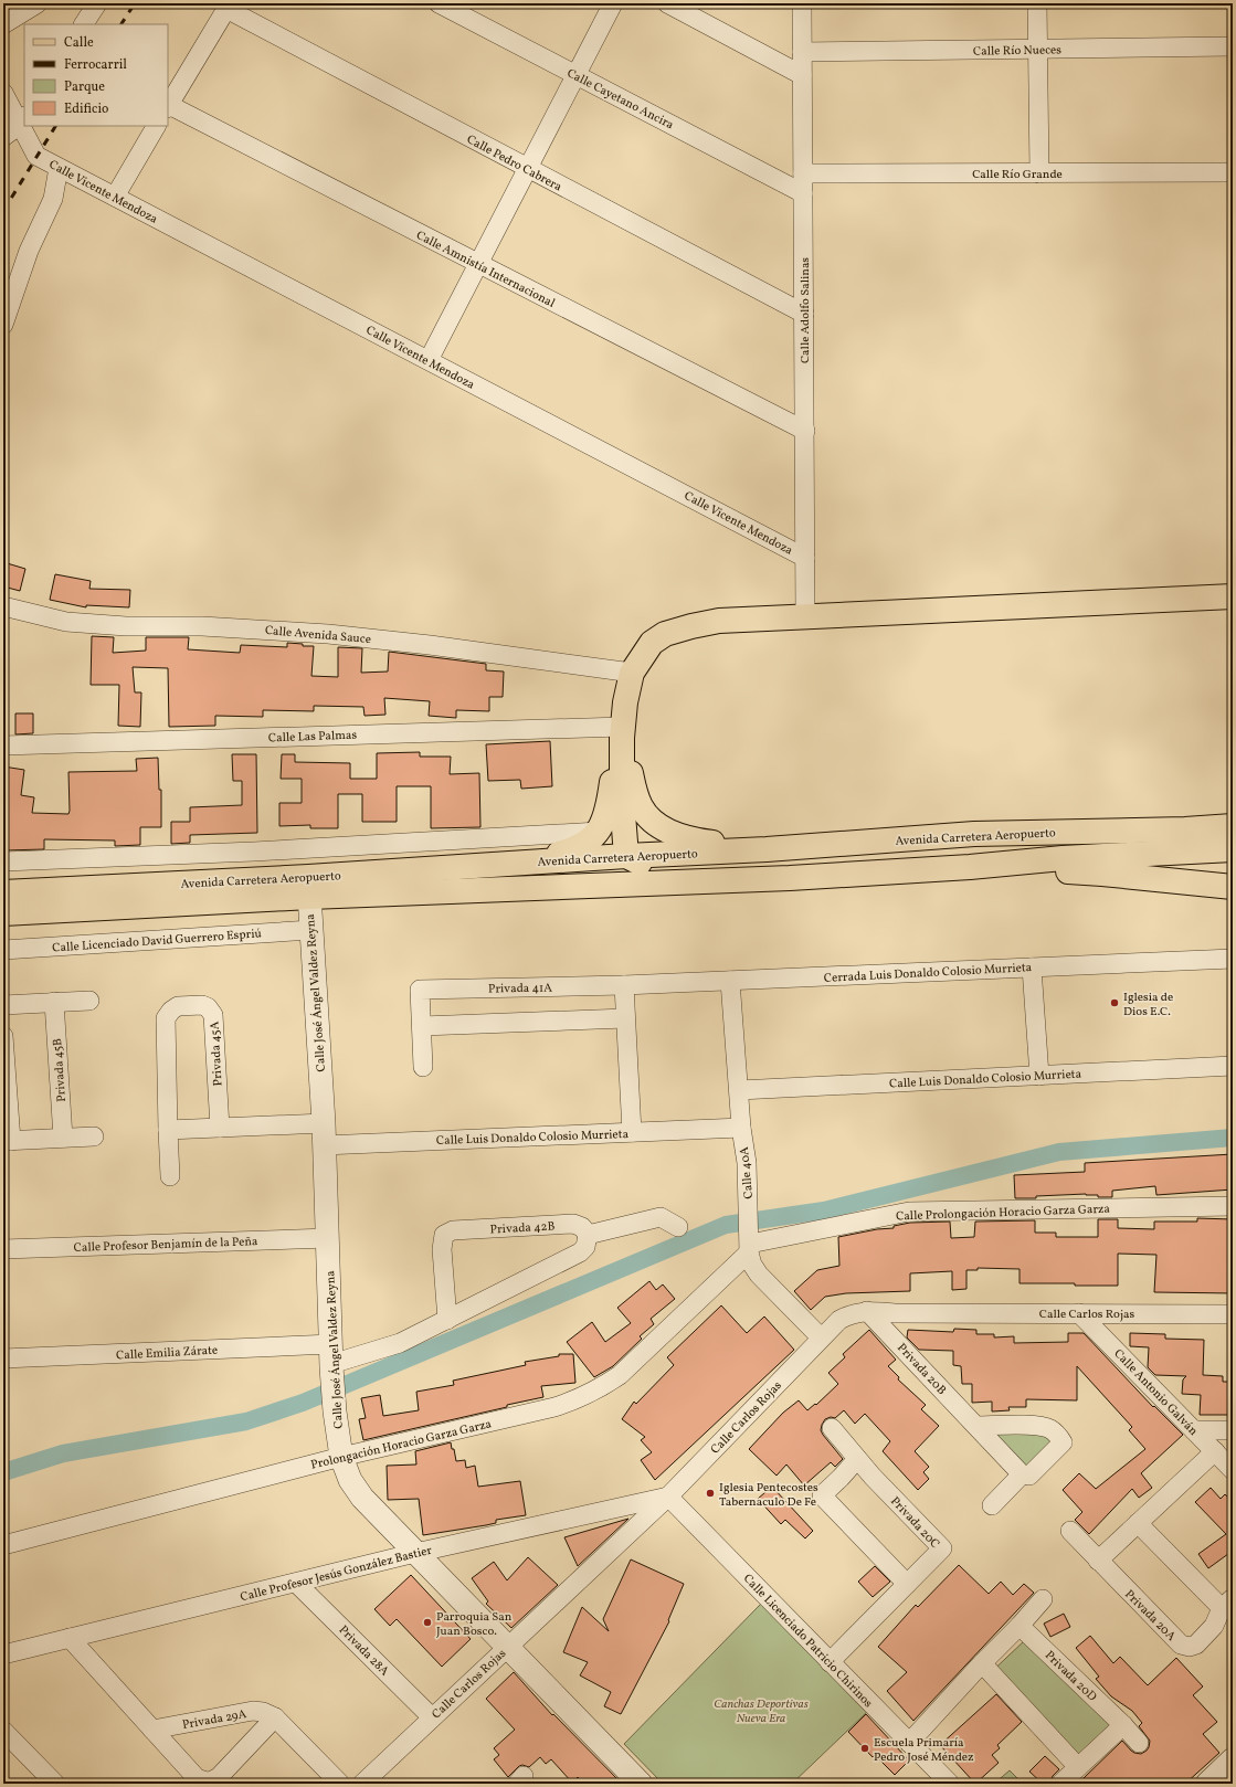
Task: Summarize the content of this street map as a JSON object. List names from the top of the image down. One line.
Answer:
{"streets":{"main road":["Avenida Carretera Aeropuerto"],"street":["Calle Río Nueces","Calle Cayetano Ancira","Calle Pedro Cabrera","Calle Río Grande","Calle Vicente Mendoza","Calle Amnistía Internacional","Calle Adolfo Salinas","Calle Avenida Sauce","Calle Las Palmas","Calle Licenciado David Guerrero Espriú","Cerrada Luis Donaldo Colosio Murrieta","Privada 41A","Calle José Ángel Valdez Reyna","Privada 45A","Privada 45B","Calle Luis Donaldo Colosio Murrieta","Calle 40A","Calle Prolongación Horacio Garza Garza","Privada 42B","Calle Profesor Benjamín de la Peña","Calle Carlos Rojas","Calle Emilia Zárate","Privada 20B","Calle Antonio Galván","Prolongación Horacio Garza Garza","Privada 20C","Calle Profesor Jesús González Bastier","Privada 20A","Calle Licenciado Patricio Chirinos","Privada 28A","Privada 20D","Privada 29A"]},"crossings":[["Calle Río Nueces","Calle Adolfo Salinas"],["Calle Cayetano Ancira","Calle Adolfo Salinas"],["Calle Pedro Cabrera","Calle Adolfo Salinas"],["Calle Río Grande","Calle Adolfo Salinas"],["Calle Vicente Mendoza","Calle Adolfo Salinas"],["Calle Amnistía Internacional","Calle Adolfo Salinas"],["Avenida Carretera Aeropuerto","Calle José Ángel Valdez Reyna"],["Calle Licenciado David Guerrero Espriú","Calle José Ángel Valdez Reyna"],["Cerrada Luis Donaldo Colosio Murrieta","Privada 41A"],["Cerrada Luis Donaldo Colosio Murrieta","Calle 40A"],["Calle José Ángel Valdez Reyna","Calle Luis Donaldo Colosio Murrieta"],["Calle José Ángel Valdez Reyna","Calle Profesor Benjamín de la Peña"],["Calle José Ángel Valdez Reyna","Calle Carlos Rojas"],["Calle José Ángel Valdez Reyna","Calle Emilia Zárate"],["Calle José Ángel Valdez Reyna","Prolongación Horacio Garza Garza"],["Calle José Ángel Valdez Reyna","Calle Profesor Jesús González Bastier"],["Calle Luis Donaldo Colosio Murrieta","Calle 40A"],["Calle 40A","Calle Prolongación Horacio Garza Garza"],["Calle 40A","Calle Carlos Rojas"],["Calle 40A","Prolongación Horacio Garza Garza"],["Calle Prolongación Horacio Garza Garza","Prolongación Horacio Garza Garza"],["Privada 42B","Calle Emilia Zárate"],["Calle Carlos Rojas","Privada 20B"],["Calle Carlos Rojas","Calle Antonio Galván"],["Calle Carlos Rojas","Calle Profesor Jesús González Bastier"],["Calle Carlos Rojas","Calle Licenciado Patricio Chirinos"],["Calle Carlos Rojas","Privada 28A"],["Privada 20C","Calle Licenciado Patricio Chirinos"],["Calle Profesor Jesús González Bastier","Calle Licenciado Patricio Chirinos"],["Calle Profesor Jesús González Bastier","Privada 28A"],["Calle Profesor Jesús González Bastier","Privada 29A"]],"parks":["Canchas Deportivas Nueva Era"],"places":["Iglesia de Dios E.C.","Iglesia Pentecostes Tabernaculo De Fe","Parroquia San Juan Bosco.","Escuela Primaría Pedro José Méndez"],"legend":["Calle","Ferrocarril","Parque","Edificio"]}
